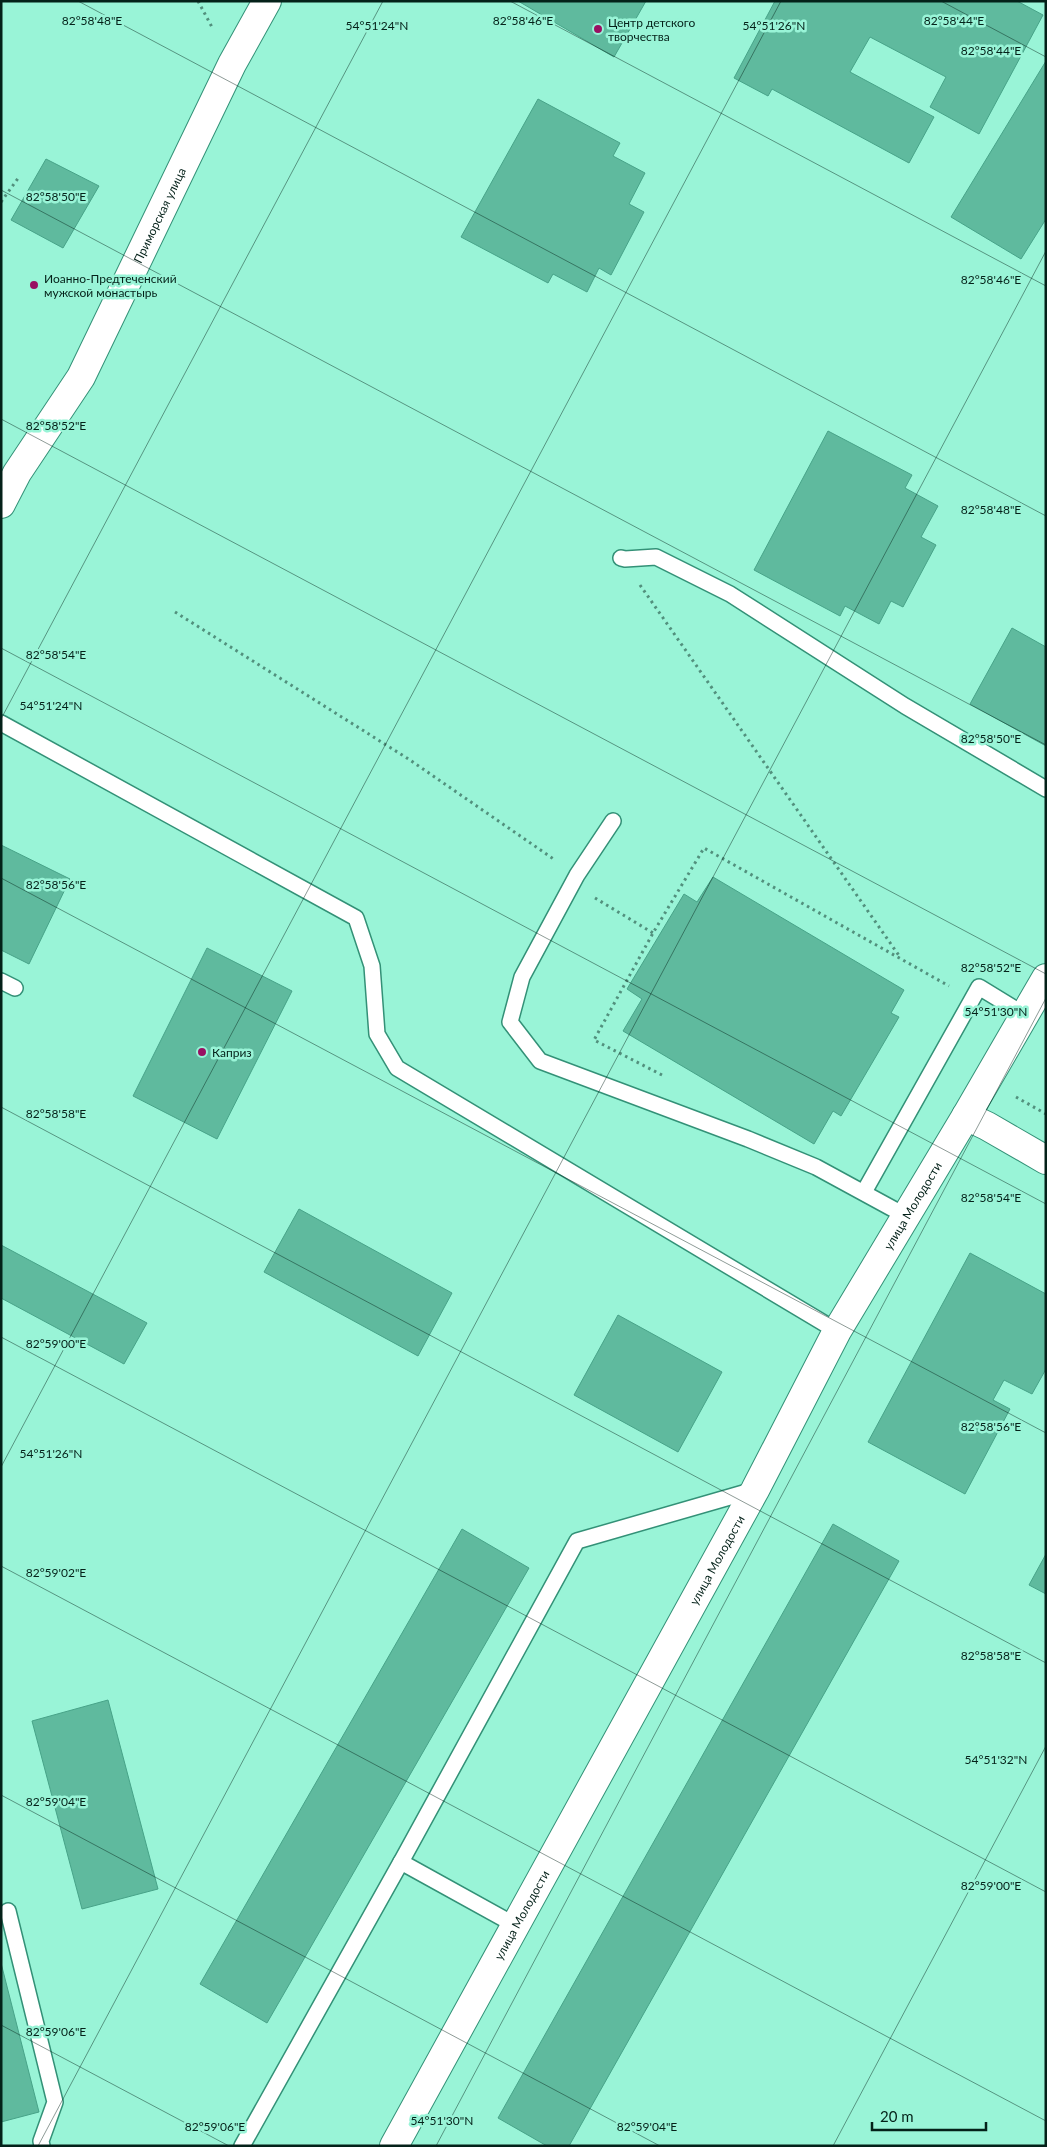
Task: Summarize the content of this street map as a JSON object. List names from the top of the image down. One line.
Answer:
{"streets":{"street":["Приморская улица","улица Молодости"]},"places":["Центр детского творчества","Иоанно-Предтеченский мужской монастырь","Каприз"],"scale_bar":"20 m","coordinates":["82°58'48\"E","82°58'46\"E","82°58'44\"E","54°51'24\"N","54°51'26\"N","82°58'50\"E","82°58'52\"E","82°58'54\"E","82°58'56\"E","54°51'30\"N","82°58'58\"E","82°59'00\"E","82°59'02\"E","54°51'32\"N","82°59'04\"E","82°59'06\"E"]}
